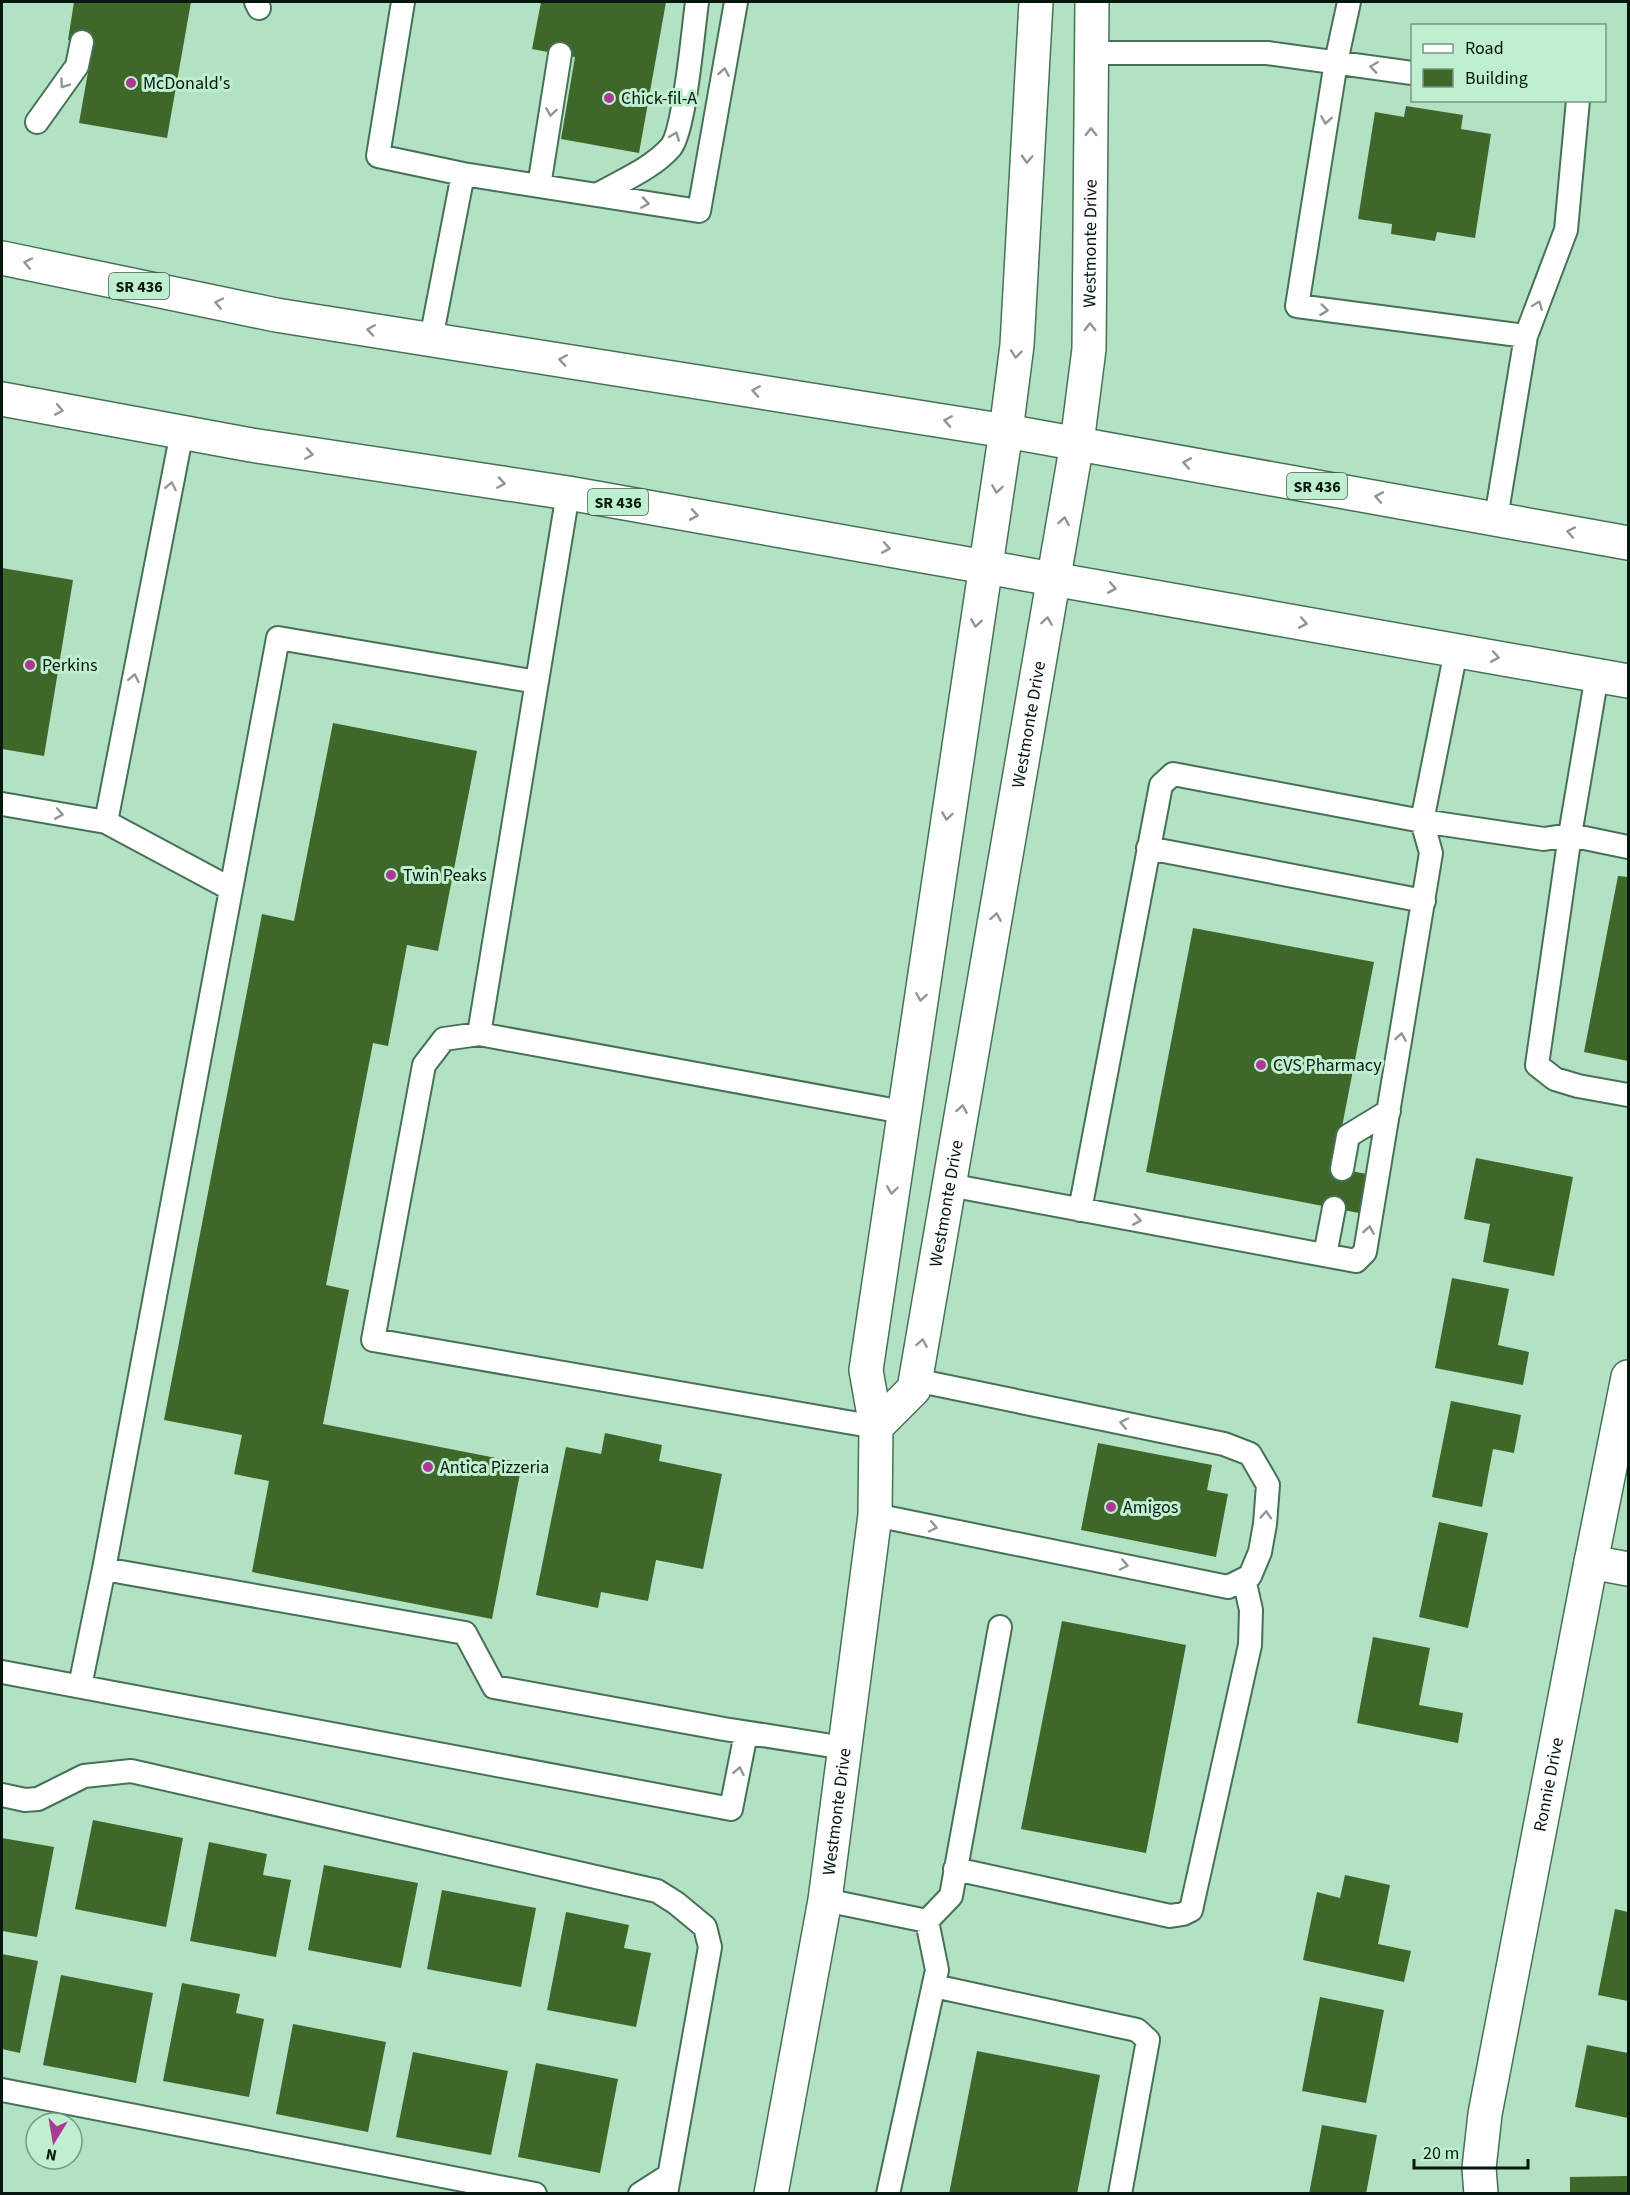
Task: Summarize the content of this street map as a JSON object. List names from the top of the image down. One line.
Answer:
{"streets":{"street":["Westmonte Drive","SR 436","Ronnie Drive"]},"crossings":[["Westmonte Drive","SR 436"]],"places":["McDonald's","Chick-fil-A","Perkins","Twin Peaks","CVS Pharmacy","Antica Pizzeria","Amigos"],"legend":["Road","Building"],"scale_bar":"20 m","north":"bottom"}
